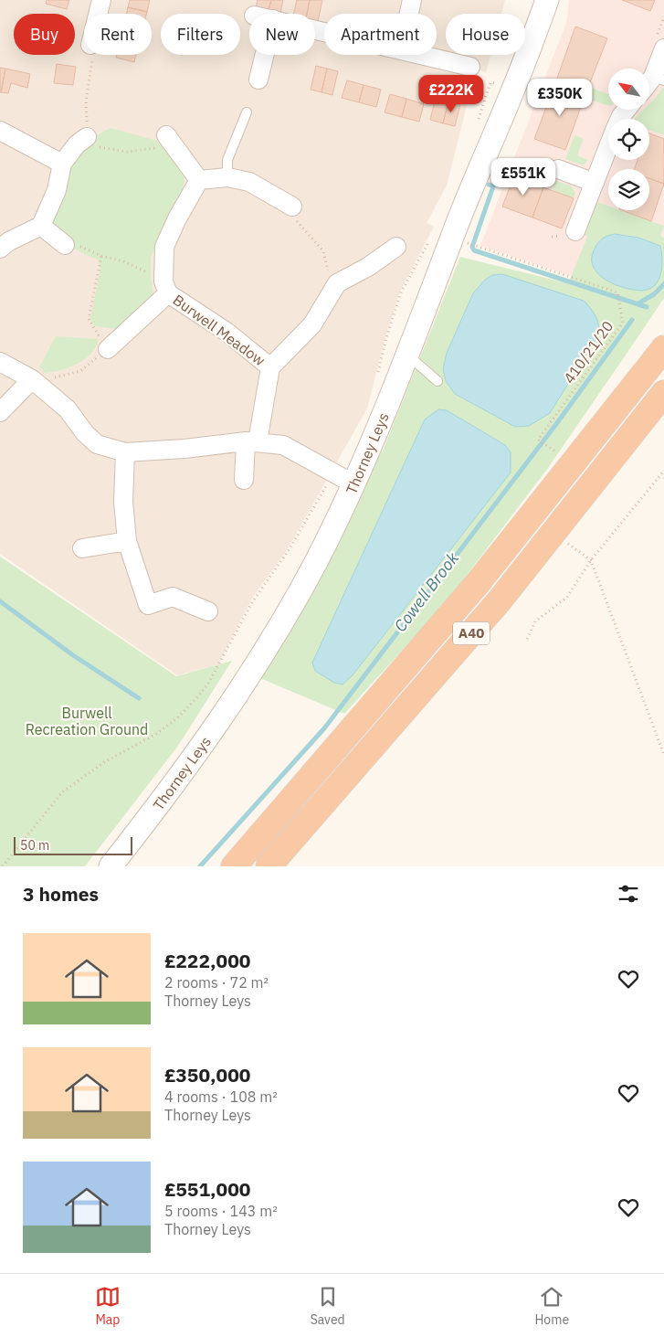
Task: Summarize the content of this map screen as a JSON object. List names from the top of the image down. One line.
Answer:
{"streets":{"highway":["A40"],"street":["Burwell Meadow","Thorney Leys"],"path":["410/21/20"]},"water":["Cowell Brook"],"parks":["Burwell Recreation Ground"],"scale_bar":"50 m","north":"top left","page":{"chip":["Buy","Rent","Filters","New","Apartment","House"],"price":["£222K","£350K","£551K"],"scale":"50 m","heading":"3 homes","list":[{"name":"£222,000","note":"2 rooms · 72 m² · Thorney Leys"},{"name":"£350,000","note":"4 rooms · 108 m² · Thorney Leys"},{"name":"£551,000","note":"5 rooms · 143 m² · Thorney Leys"}],"tabs":["Map","Saved","Home"]}}
